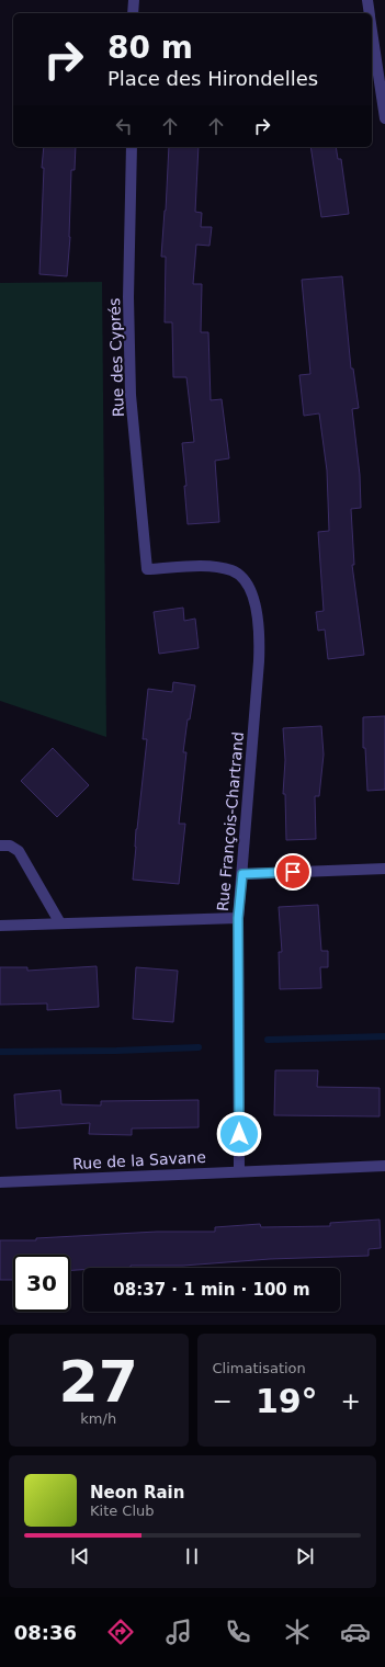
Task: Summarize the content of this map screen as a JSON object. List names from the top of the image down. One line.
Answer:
{"streets":{"street":["Rue des Cyprés","Rue François-Chartrand","Rue de la Savane"]},"crossings":[["Rue des Cyprés","Rue François-Chartrand"],["Rue François-Chartrand","Rue de la Savane"]],"page":{"turn":["80 m","Place des Hirondelles"],"limit":"30","trip":"08:37 · 1 min · 100 m","tile":[["27","km/h"],"Climatisation"],"heat":["−","19°","+"],"song":["Neon Rain","Kite Club"],"tabs":"08:36"}}
